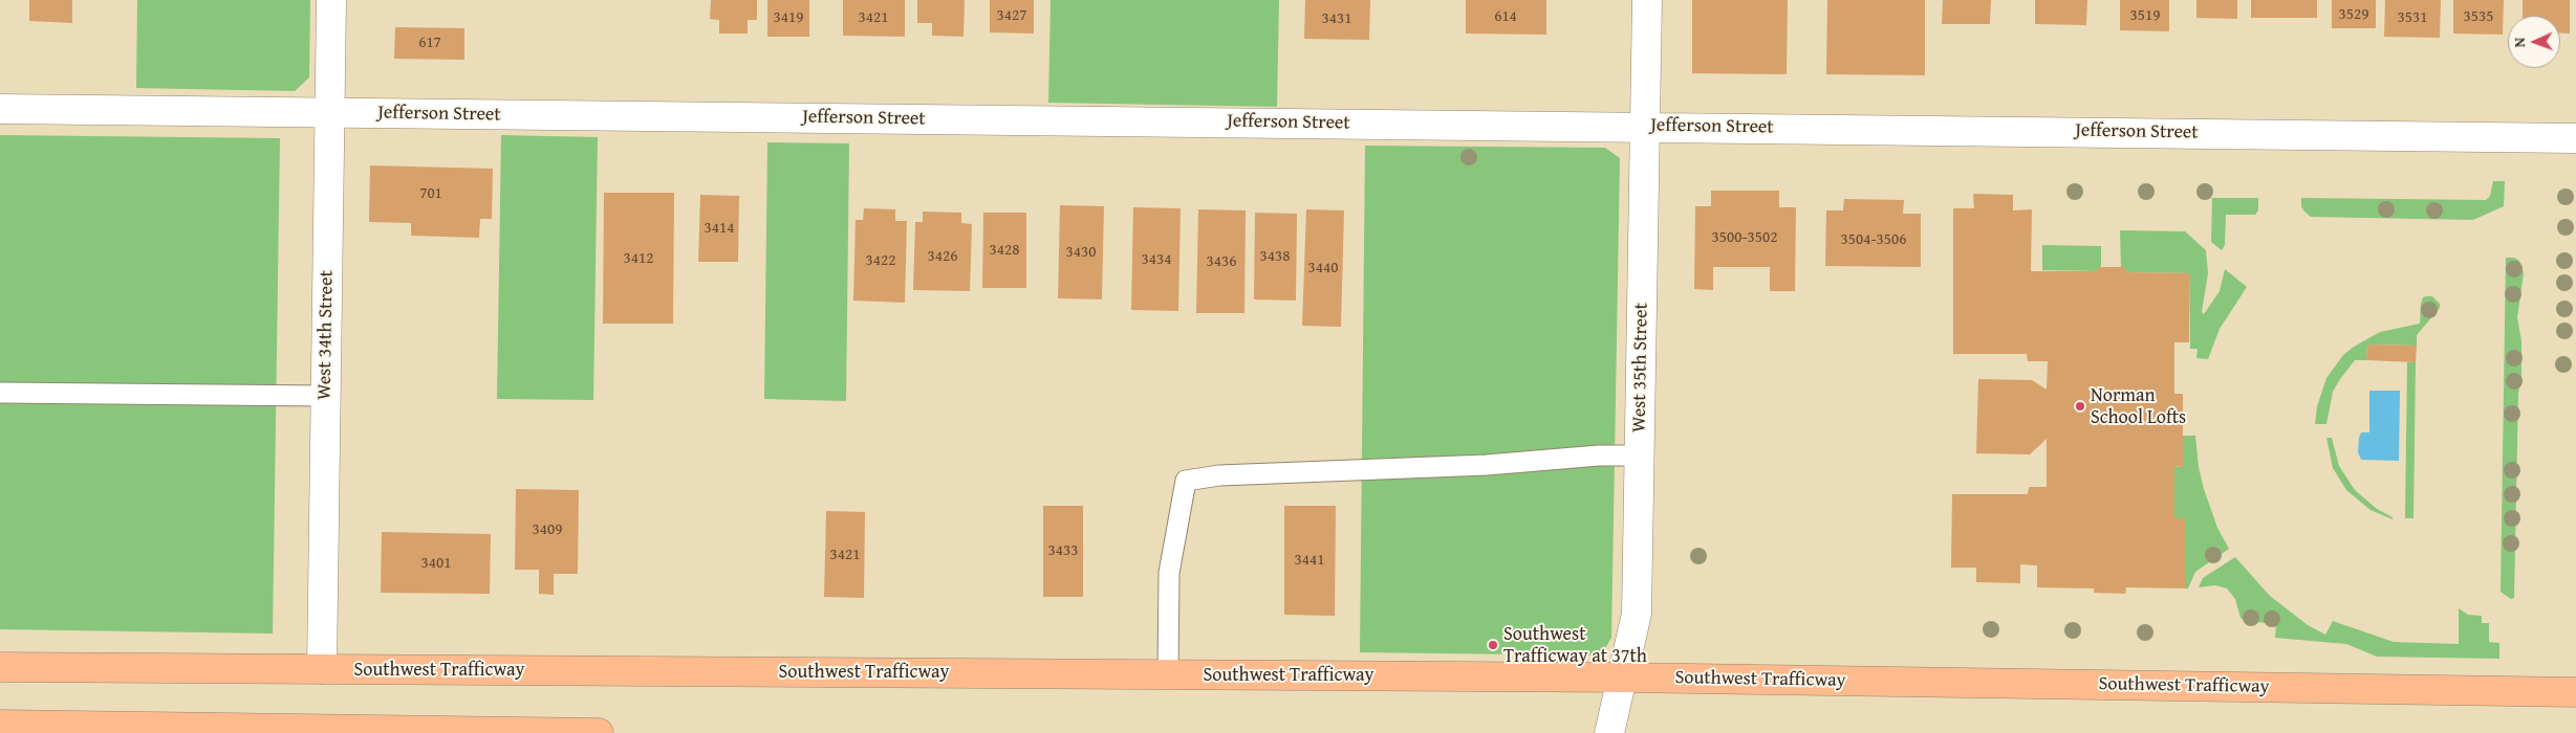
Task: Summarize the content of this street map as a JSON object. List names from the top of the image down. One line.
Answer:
{"streets":{"main road":["Southwest Trafficway"],"street":["Jefferson Street","West 34th Street","West 35th Street"]},"crossings":[["Jefferson Street","West 34th Street"],["Jefferson Street","West 35th Street"],["West 34th Street","Southwest Trafficway"],["West 35th Street","Southwest Trafficway"]],"places":["Norman School Lofts","Southwest Trafficway at 37th"],"house_numbers":["3529","3427","3519","614","3535","3419","3421","3531","3431","617","701","3414","3500-3502","3504-3506","3428","3430","3426","3438","3412","3434","3422","3436","3440","3409","3433","3421","3441","3401"],"north":"left"}
